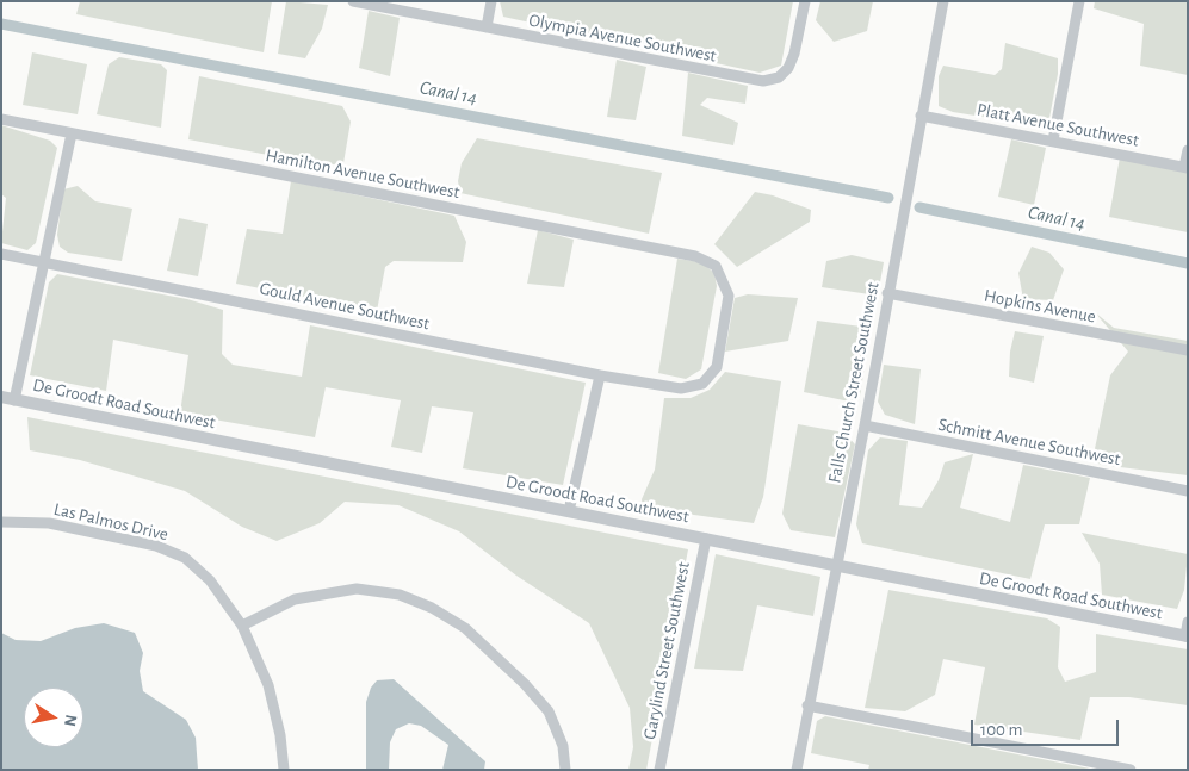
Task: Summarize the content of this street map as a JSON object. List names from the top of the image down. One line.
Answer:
{"streets":{"street":["Olympia Avenue Southwest","Platt Avenue Southwest","Hamilton Avenue Southwest","Gould Avenue Southwest","Hopkins Avenue","Falls Church Street Southwest","De Groodt Road Southwest","Schmitt Avenue Southwest","Las Palmos Drive","Garylind Street Southwest"]},"crossings":[["Platt Avenue Southwest","Falls Church Street Southwest"],["Hamilton Avenue Southwest","Gould Avenue Southwest"],["Hopkins Avenue","Falls Church Street Southwest"],["Falls Church Street Southwest","De Groodt Road Southwest"],["Falls Church Street Southwest","Schmitt Avenue Southwest"],["De Groodt Road Southwest","Garylind Street Southwest"]],"water":["Canal 14"],"scale_bar":"100 m","north":"right"}
